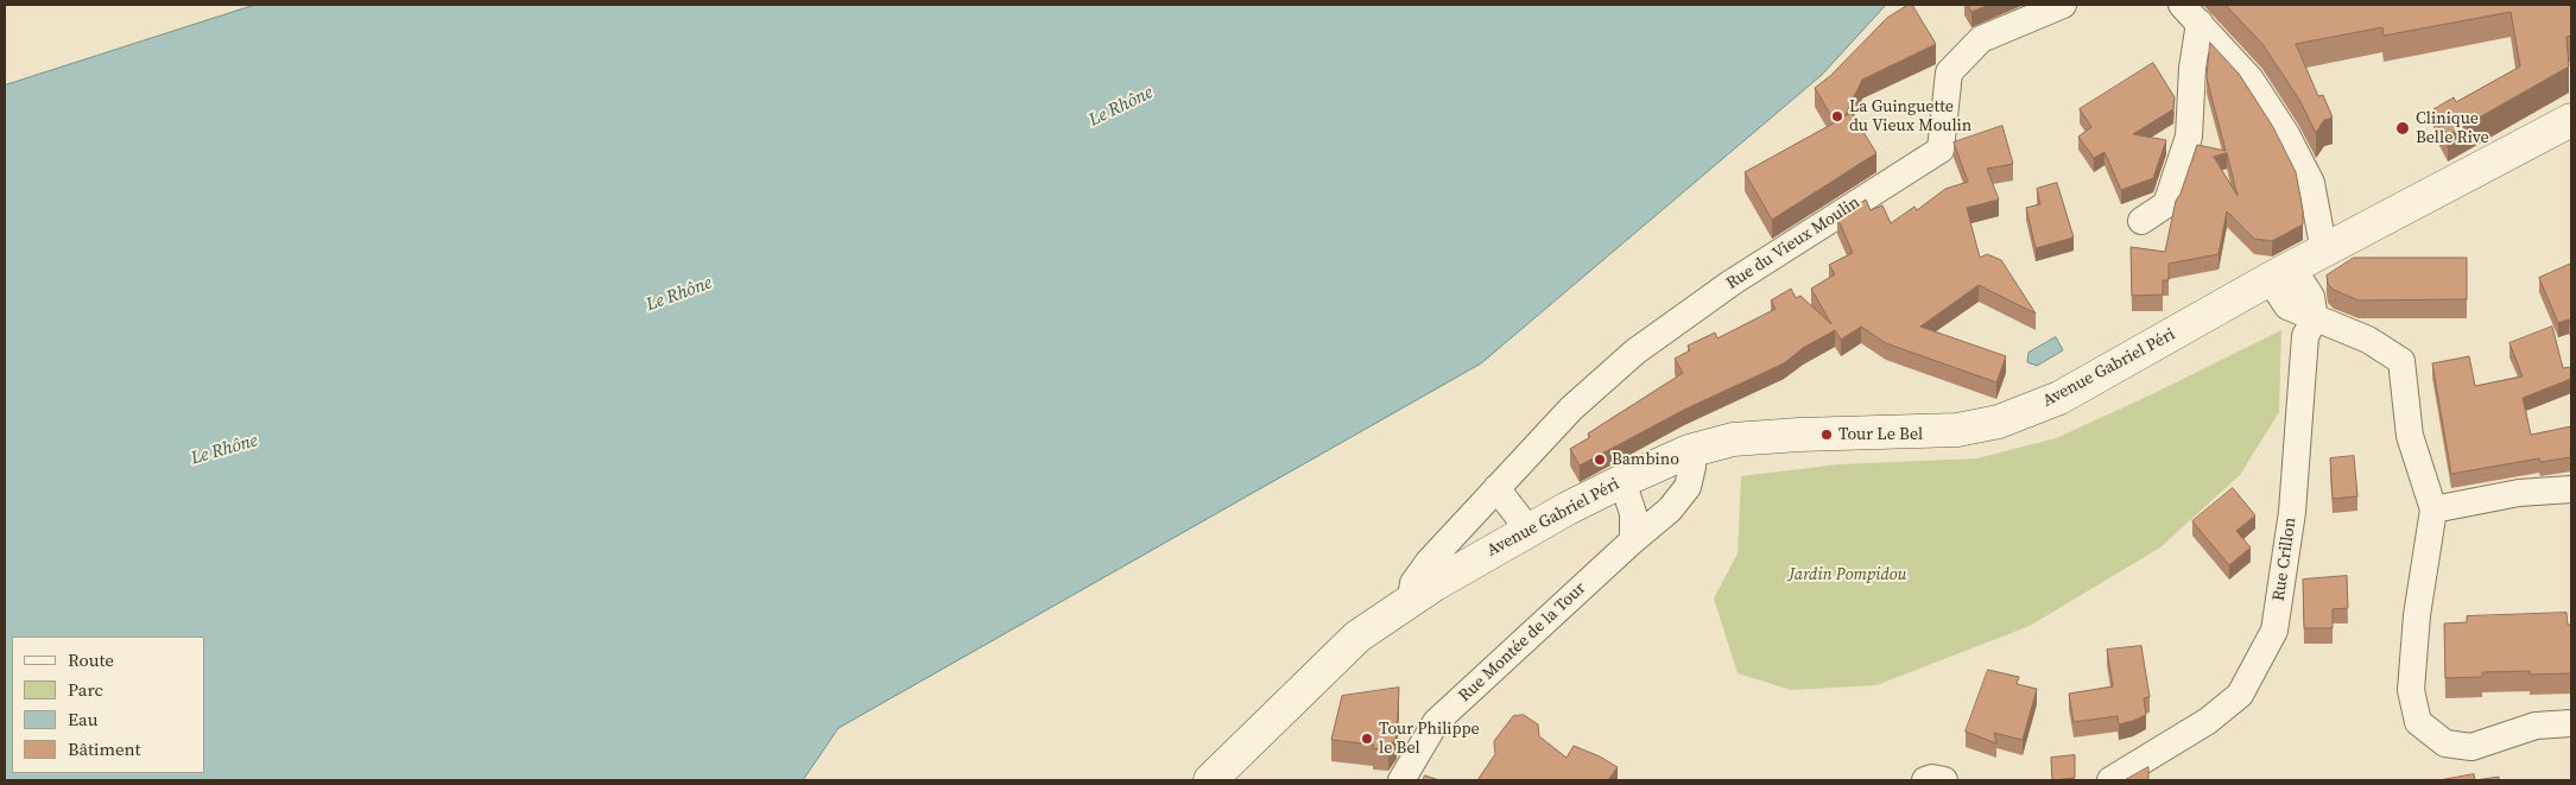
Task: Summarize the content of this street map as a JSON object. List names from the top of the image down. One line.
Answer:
{"streets":{"main road":["Avenue Gabriel Péri"],"street":["Rue du Vieux Moulin","Rue Crillon","Rue Montée de la Tour"]},"crossings":[["Rue du Vieux Moulin","Avenue Gabriel Péri"],["Avenue Gabriel Péri","Rue Montée de la Tour"]],"water":["Le Rhône"],"parks":["Jardin Pompidou"],"places":["La Guinguette du Vieux Moulin","Clinique Belle Rive","Tour Le Bel","Bambino","Tour Philippe le Bel"],"legend":["Route","Parc","Eau","Bâtiment"]}
